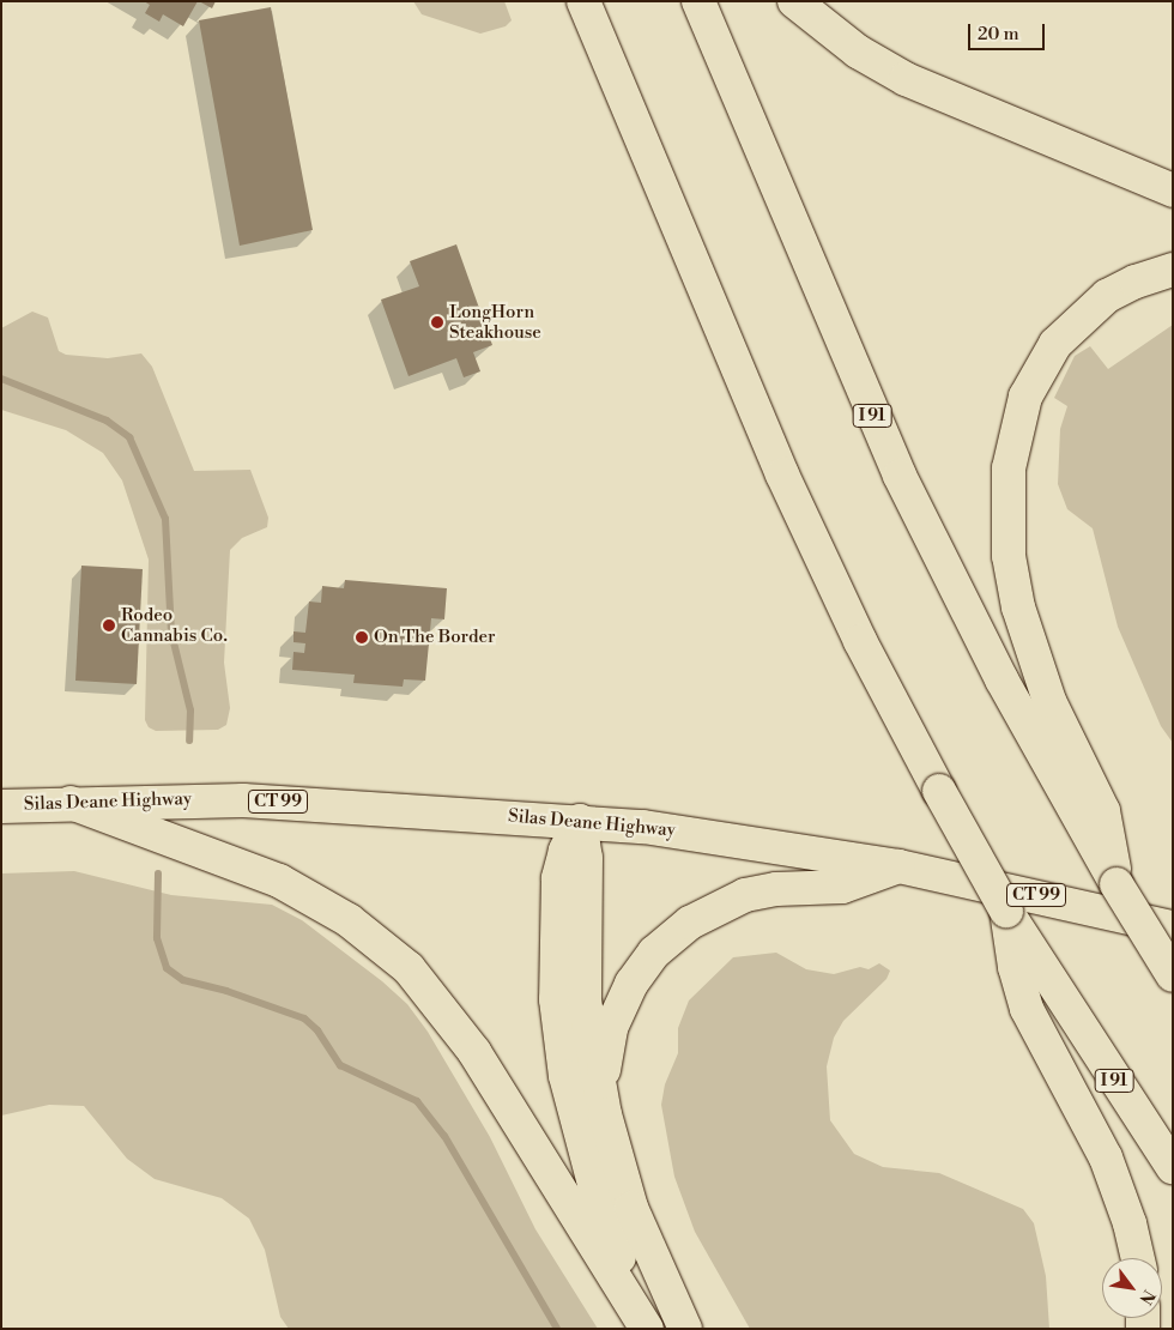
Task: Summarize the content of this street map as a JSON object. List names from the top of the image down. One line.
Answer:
{"streets":{"main road":["I 91","Silas Deane Highway","CT 99"]},"places":["LongHorn Steakhouse","Rodeo Cannabis Co.","On The Border"],"scale_bar":"20 m","north":"bottom right"}
